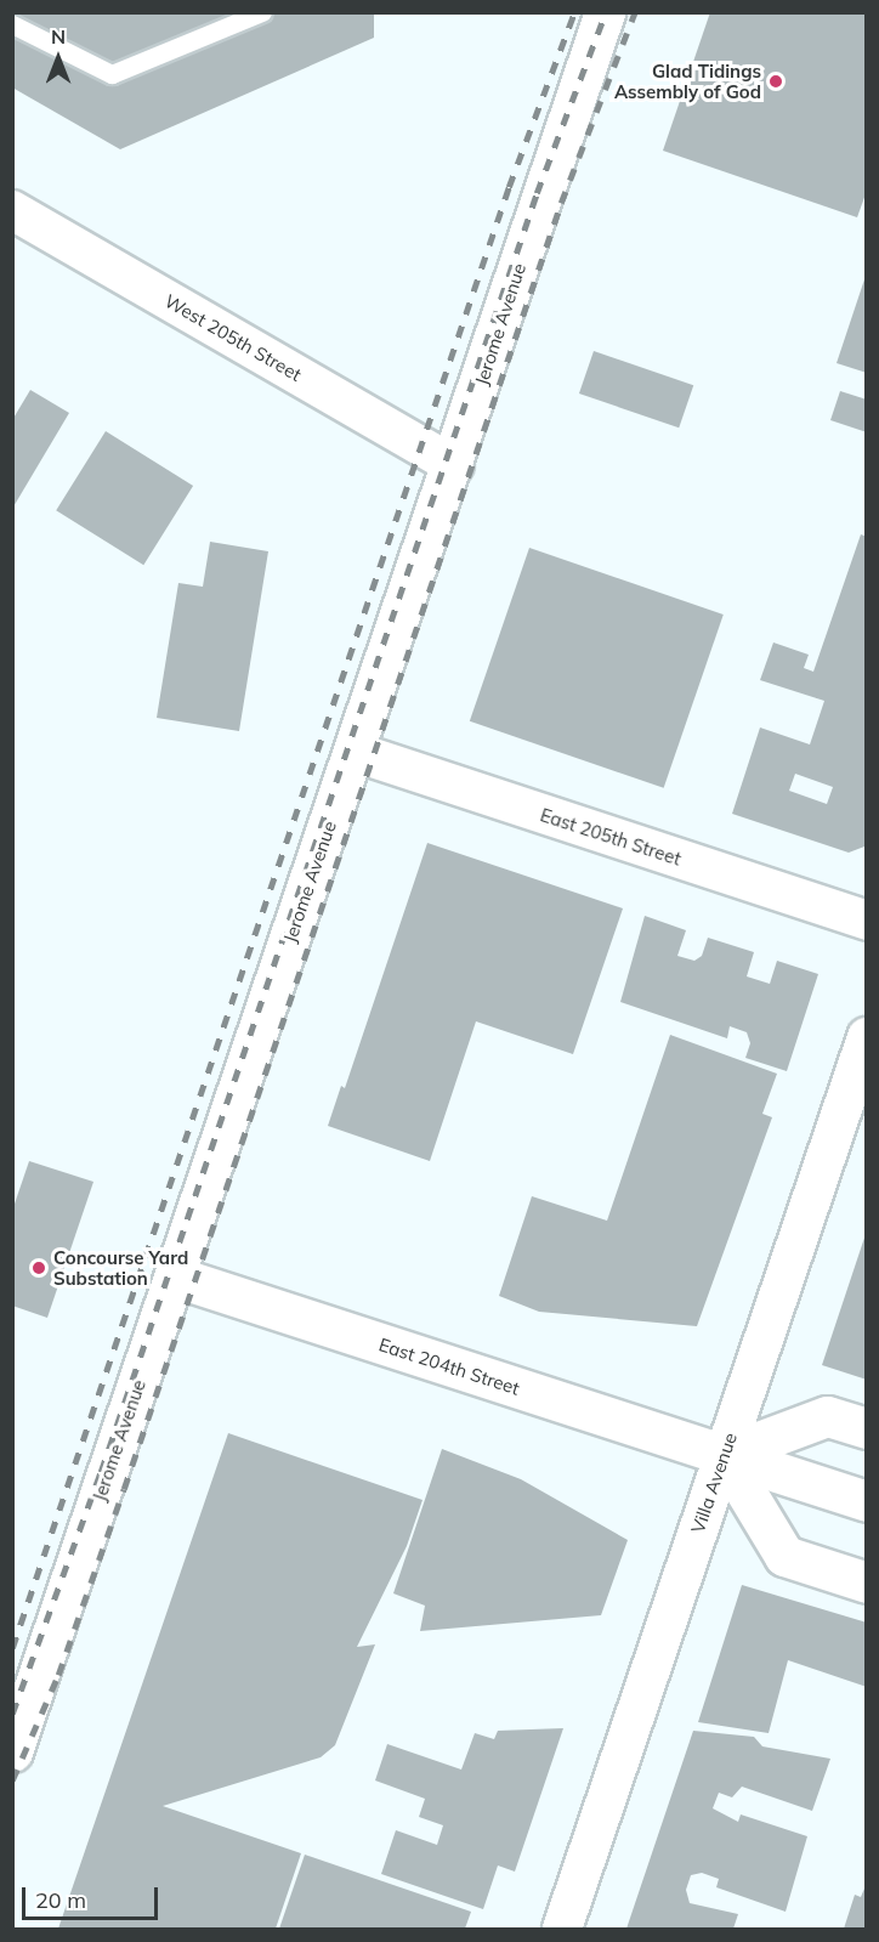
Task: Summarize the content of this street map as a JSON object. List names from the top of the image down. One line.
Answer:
{"streets":{"main road":["Jerome Avenue","East 204th Street"],"street":["West 205th Street","East 205th Street","Villa Avenue"]},"crossings":[["Jerome Avenue","West 205th Street"],["Jerome Avenue","East 205th Street"],["Jerome Avenue","East 204th Street"],["East 204th Street","Villa Avenue"]],"places":["Glad Tidings Assembly of God","Concourse Yard Substation"],"scale_bar":"20 m","north":"top"}
